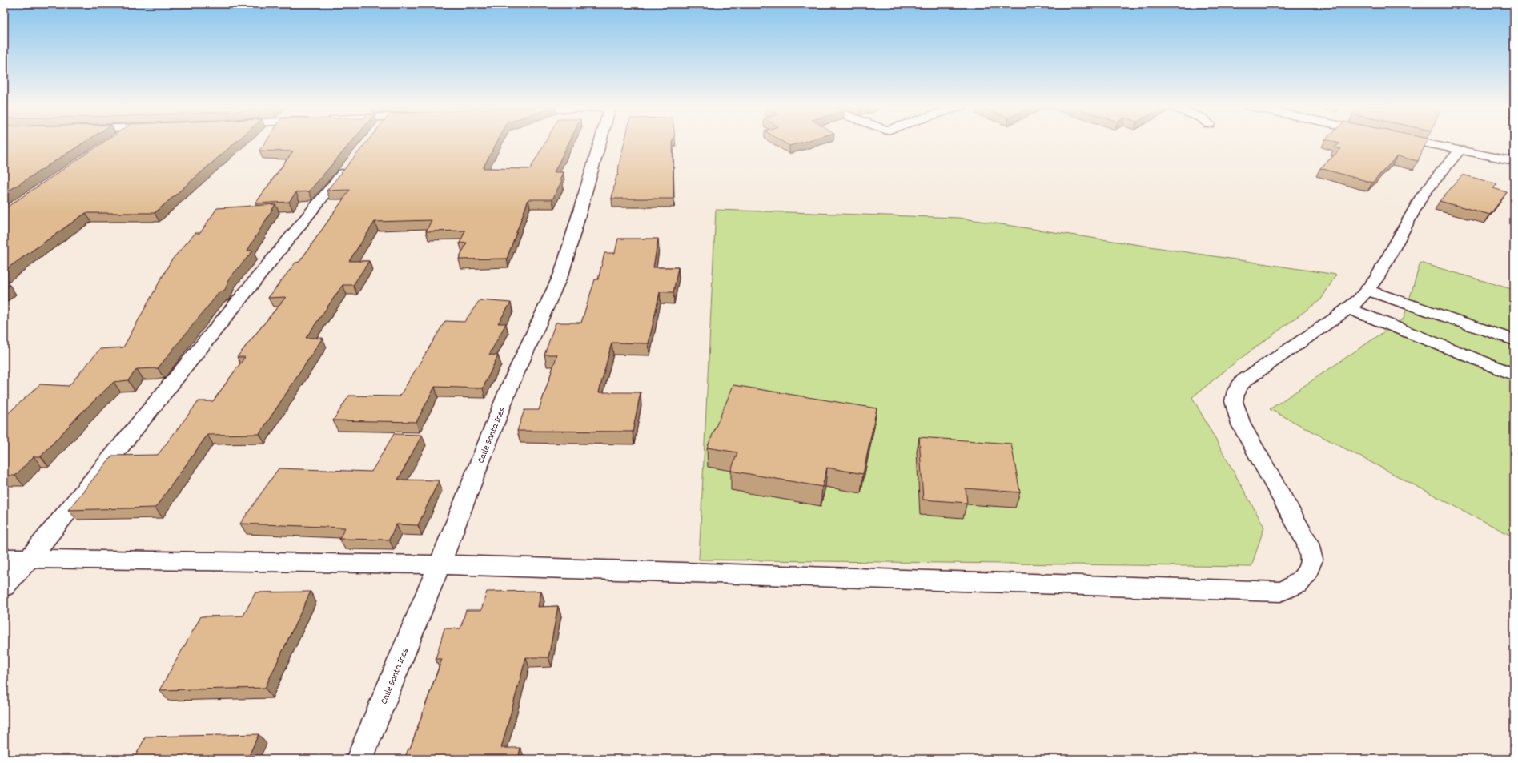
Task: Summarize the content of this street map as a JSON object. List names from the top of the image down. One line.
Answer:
{"streets":{"street":["Calle Santa Ines"]}}
